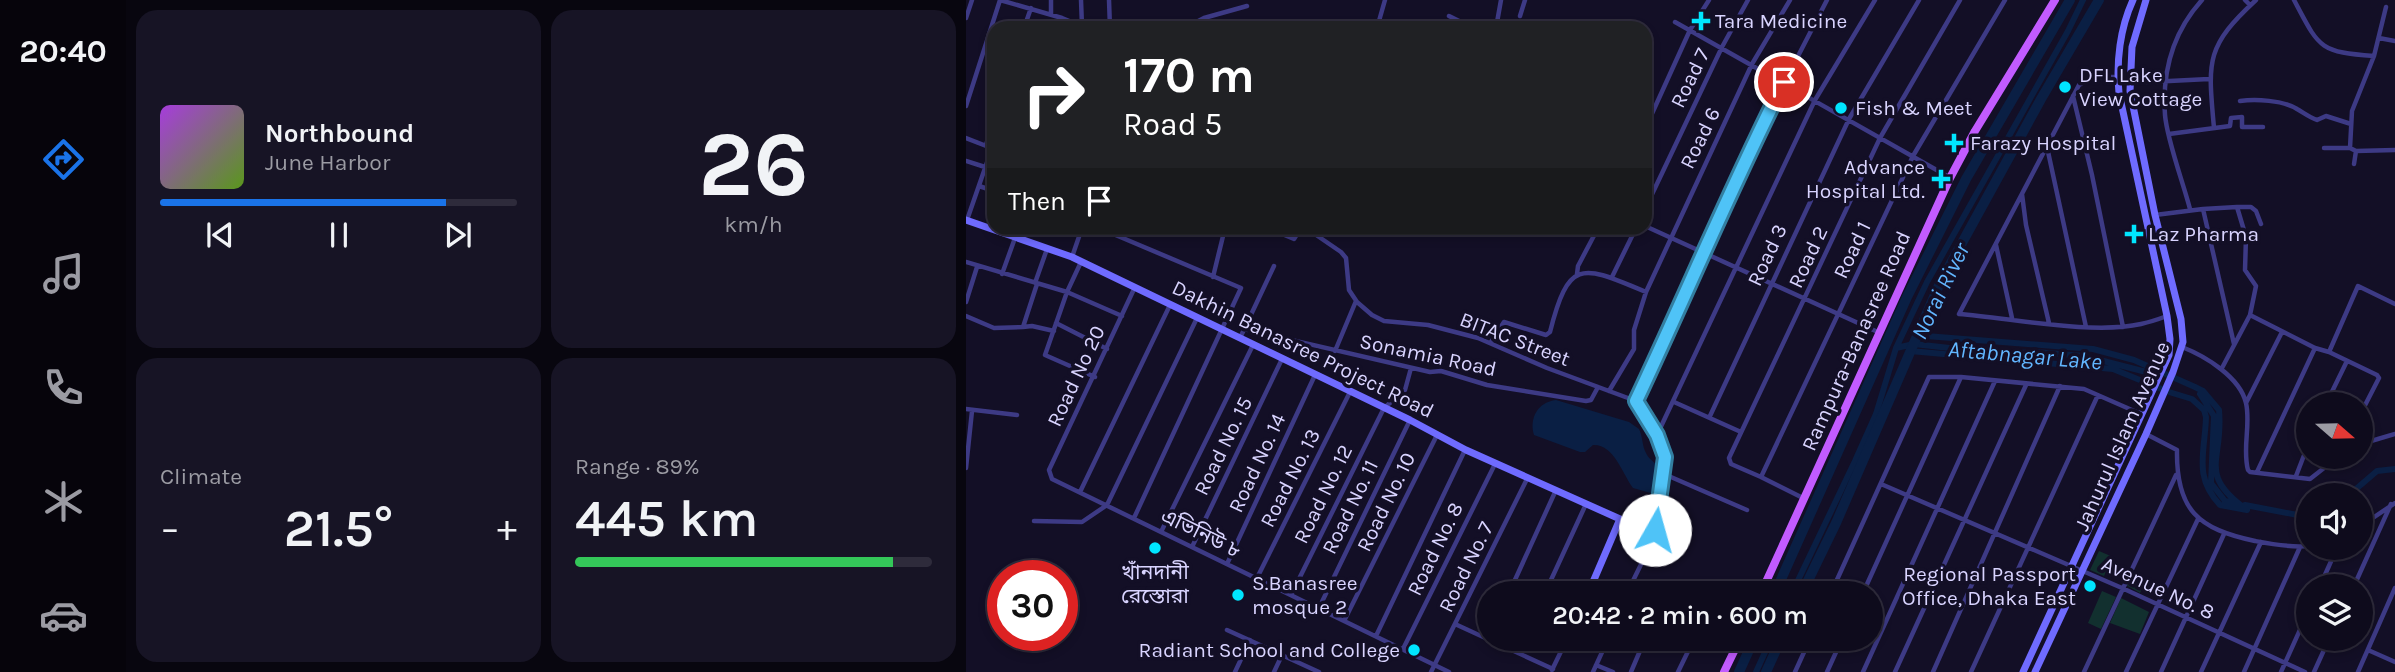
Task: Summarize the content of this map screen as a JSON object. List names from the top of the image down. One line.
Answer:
{"streets":{"main road":["Rampura-Banasree Road"],"street":["Road 7","Road 6","Road 1","Road 3","Road 2","BITAC Street","Dakhin Banasree Project Road","Sonamia Road","Road No 20","Jahurul Islam Avenue","Road No. 15","Road No. 14","Road No. 13","Road No. 12","Road No. 10","Road No. 11","এভিনিউ ৮","Road No. 8","Road No. 7","Avenue No. 8"]},"crossings":[["Road 6","BITAC Street"],["Road 1","Road 2"],["BITAC Street","Sonamia Road"],["Dakhin Banasree Project Road","Road No 20"],["Dakhin Banasree Project Road","Road No. 15"],["Dakhin Banasree Project Road","Road No. 14"],["Dakhin Banasree Project Road","Road No. 13"],["Dakhin Banasree Project Road","Road No. 12"],["Dakhin Banasree Project Road","Road No. 10"],["Dakhin Banasree Project Road","Road No. 11"],["Dakhin Banasree Project Road","Road No. 8"],["Dakhin Banasree Project Road","Road No. 7"],["Sonamia Road","Road No. 12"],["Road No 20","এভিনিউ ৮"],["Jahurul Islam Avenue","Avenue No. 8"],["Road No. 15","এভিনিউ ৮"],["Road No. 14","এভিনিউ ৮"],["Road No. 13","এভিনিউ ৮"],["Road No. 12","এভিনিউ ৮"],["Road No. 10","এভিনিউ ৮"],["Road No. 11","এভিনিউ ৮"],["এভিনিউ ৮","Road No. 8"],["এভিনিউ ৮","Road No. 7"]],"water":["Norai River","Aftabnagar Lake"],"places":{"health":["Tara Medicine","Farazy Hospital","Advance Hospital Ltd.","Laz Pharma"],"other":["DFL Lake View Cottage","Fish & Meet","খাঁনদানী রেস্তোরা","Regional Passport Office, Dhaka East","S.Banasree mosque 2","Radiant School and College"]},"north":"right","page":{"tabs":"20:40","tile":[["26","km/h"],"Climate",["Range · 89%","445 km"]],"turn":["170 m","Road 5"],"song":["Northbound","June Harbor"],"then":"Then","heat":["−","21.5°","+"],"limit":"30","trip":"20:42 · 2 min · 600 m"}}
